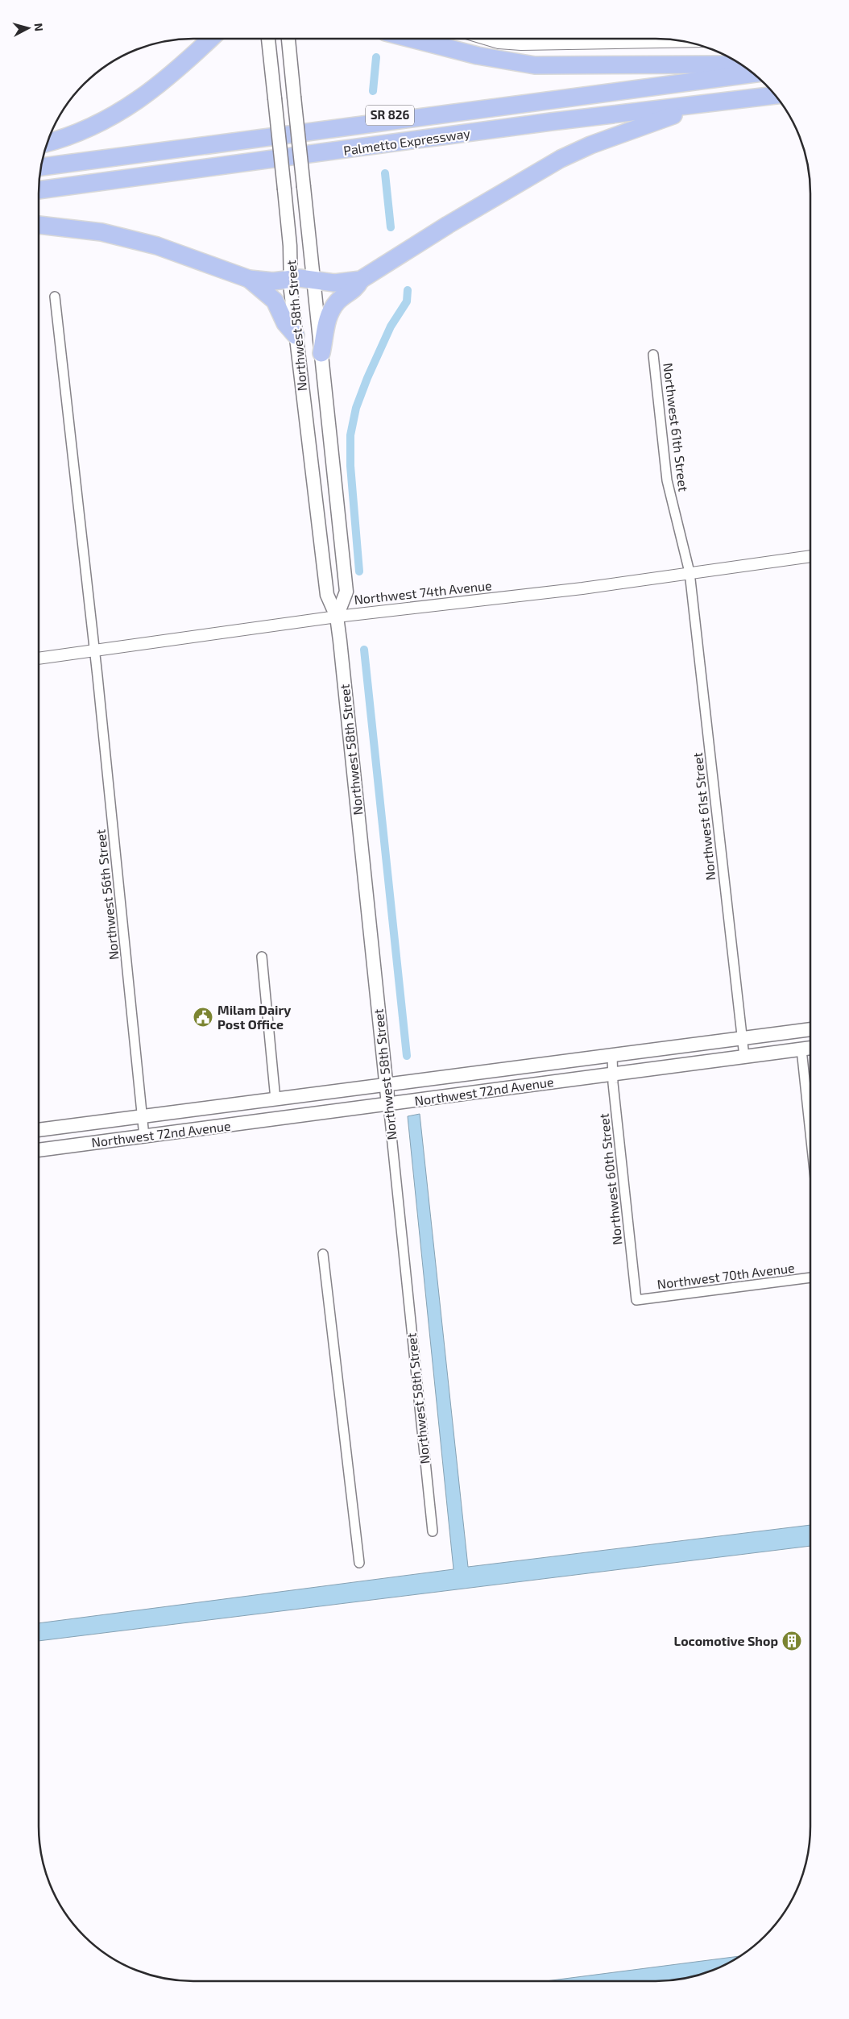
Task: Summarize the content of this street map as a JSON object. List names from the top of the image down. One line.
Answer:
{"streets":{"highway":["SR 826","Palmetto Expressway"],"main road":["Northwest 58th Street","Northwest 72nd Avenue"],"street":["Northwest 61th Street","Northwest 74th Avenue","Northwest 61st Street","Northwest 56th Street","Northwest 60th Street","Northwest 70th Avenue"]},"crossings":[["Northwest 58th Street","Northwest 74th Avenue"],["Northwest 58th Street","Northwest 72nd Avenue"],["Northwest 61th Street","Northwest 74th Avenue"],["Northwest 61th Street","Northwest 61st Street"],["Northwest 74th Avenue","Northwest 61st Street"],["Northwest 74th Avenue","Northwest 56th Street"],["Northwest 61st Street","Northwest 72nd Avenue"],["Northwest 56th Street","Northwest 72nd Avenue"],["Northwest 72nd Avenue","Northwest 60th Street"],["Northwest 60th Street","Northwest 70th Avenue"]],"places":{"public building":["Milam Dairy Post Office"],"building":["Locomotive Shop"]},"north":"right"}
